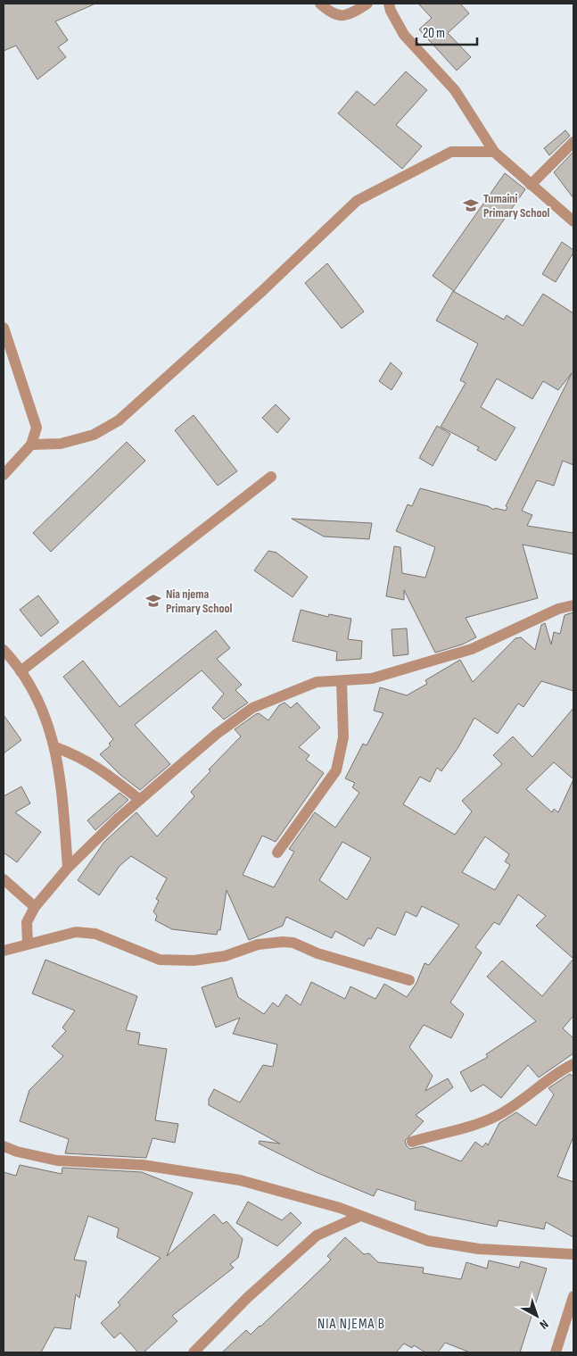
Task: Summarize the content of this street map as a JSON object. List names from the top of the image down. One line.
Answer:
{"districts":["NIA NJEMA B"],"places":{"school or university":["Tumaini Primary School","Nia njema Primary School"]},"scale_bar":"20 m","north":"bottom right"}
